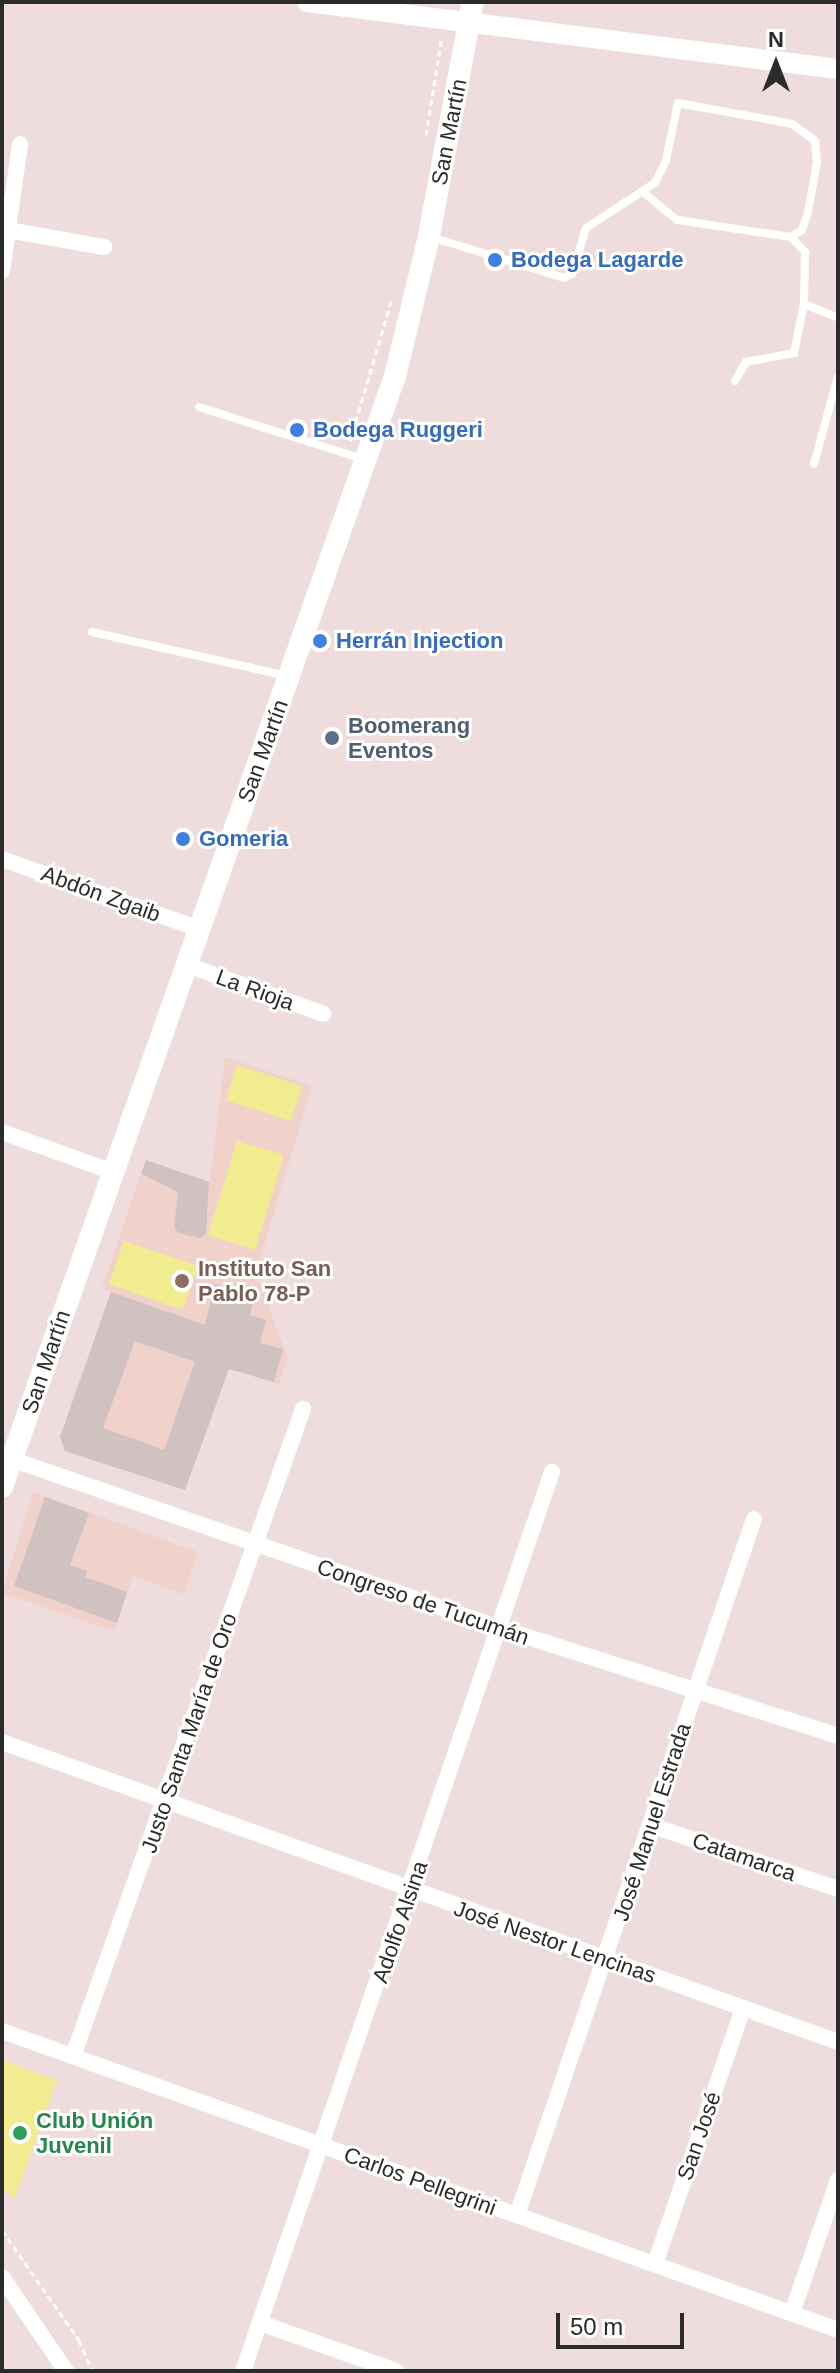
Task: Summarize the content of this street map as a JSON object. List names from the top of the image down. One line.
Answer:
{"streets":{"main road":["San Martín"],"street":["Abdón Zgaib","La Rioja","Congreso de Tucumán","Justo Santa María de Oro","José Manuel Estrada","Catamarca","Adolfo Alsina","José Nestor Lencinas","San José","Carlos Pellegrini"]},"crossings":[["San Martín","Abdón Zgaib"],["San Martín","La Rioja"],["San Martín","Congreso de Tucumán"],["Congreso de Tucumán","Justo Santa María de Oro"],["Congreso de Tucumán","José Manuel Estrada"],["Congreso de Tucumán","Adolfo Alsina"],["Justo Santa María de Oro","José Nestor Lencinas"],["Justo Santa María de Oro","Carlos Pellegrini"],["José Manuel Estrada","Catamarca"],["José Manuel Estrada","José Nestor Lencinas"],["José Manuel Estrada","Carlos Pellegrini"],["Adolfo Alsina","José Nestor Lencinas"],["Adolfo Alsina","Carlos Pellegrini"],["José Nestor Lencinas","San José"],["San José","Carlos Pellegrini"]],"places":["Bodega Lagarde","Bodega Ruggeri","Herrán Injection","Boomerang Eventos","Gomeria","Instituto San Pablo 78-P","Club Unión Juvenil"],"scale_bar":"50 m","north":"top"}
